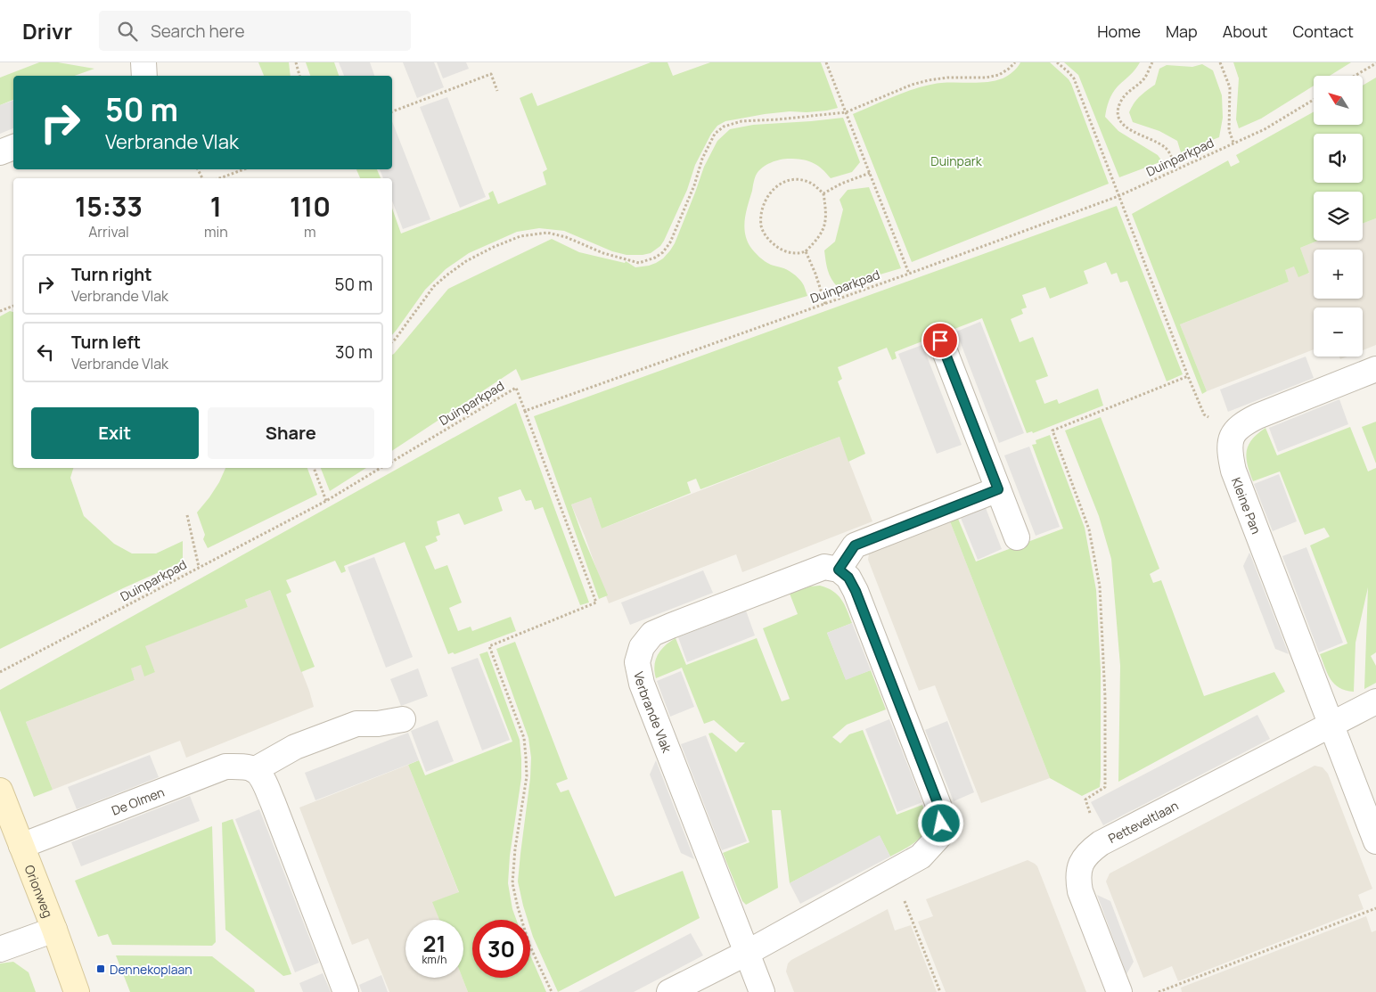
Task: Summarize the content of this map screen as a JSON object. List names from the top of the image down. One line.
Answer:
{"streets":{"street":["Kleine Pan","Verbrande Vlak","De Olmen","Petteveltlaan","Orionweg"],"path":["Duinparkpad"]},"crossings":[["Kleine Pan","Petteveltlaan"],["De Olmen","Orionweg"]],"parks":["Duinpark"],"places":{"transit":["Dennekoplaan"]},"north":"top left","page":{"header":"Drivr","search":"Search here","nav":["Home","Map","About","Contact"],"map_buttons":["+","−"],"turn":["50 m","Verbrande Vlak"],"eta":["15:33","Arrival","1","min","110","m"],"list":[{"name":"Turn right","note":"Verbrande Vlak","value":"50 m"},{"name":"Turn left","note":"Verbrande Vlak","value":"30 m"}],"buttons":["Exit","Share"],"speed":"21 km/h","limit":"30"}}
